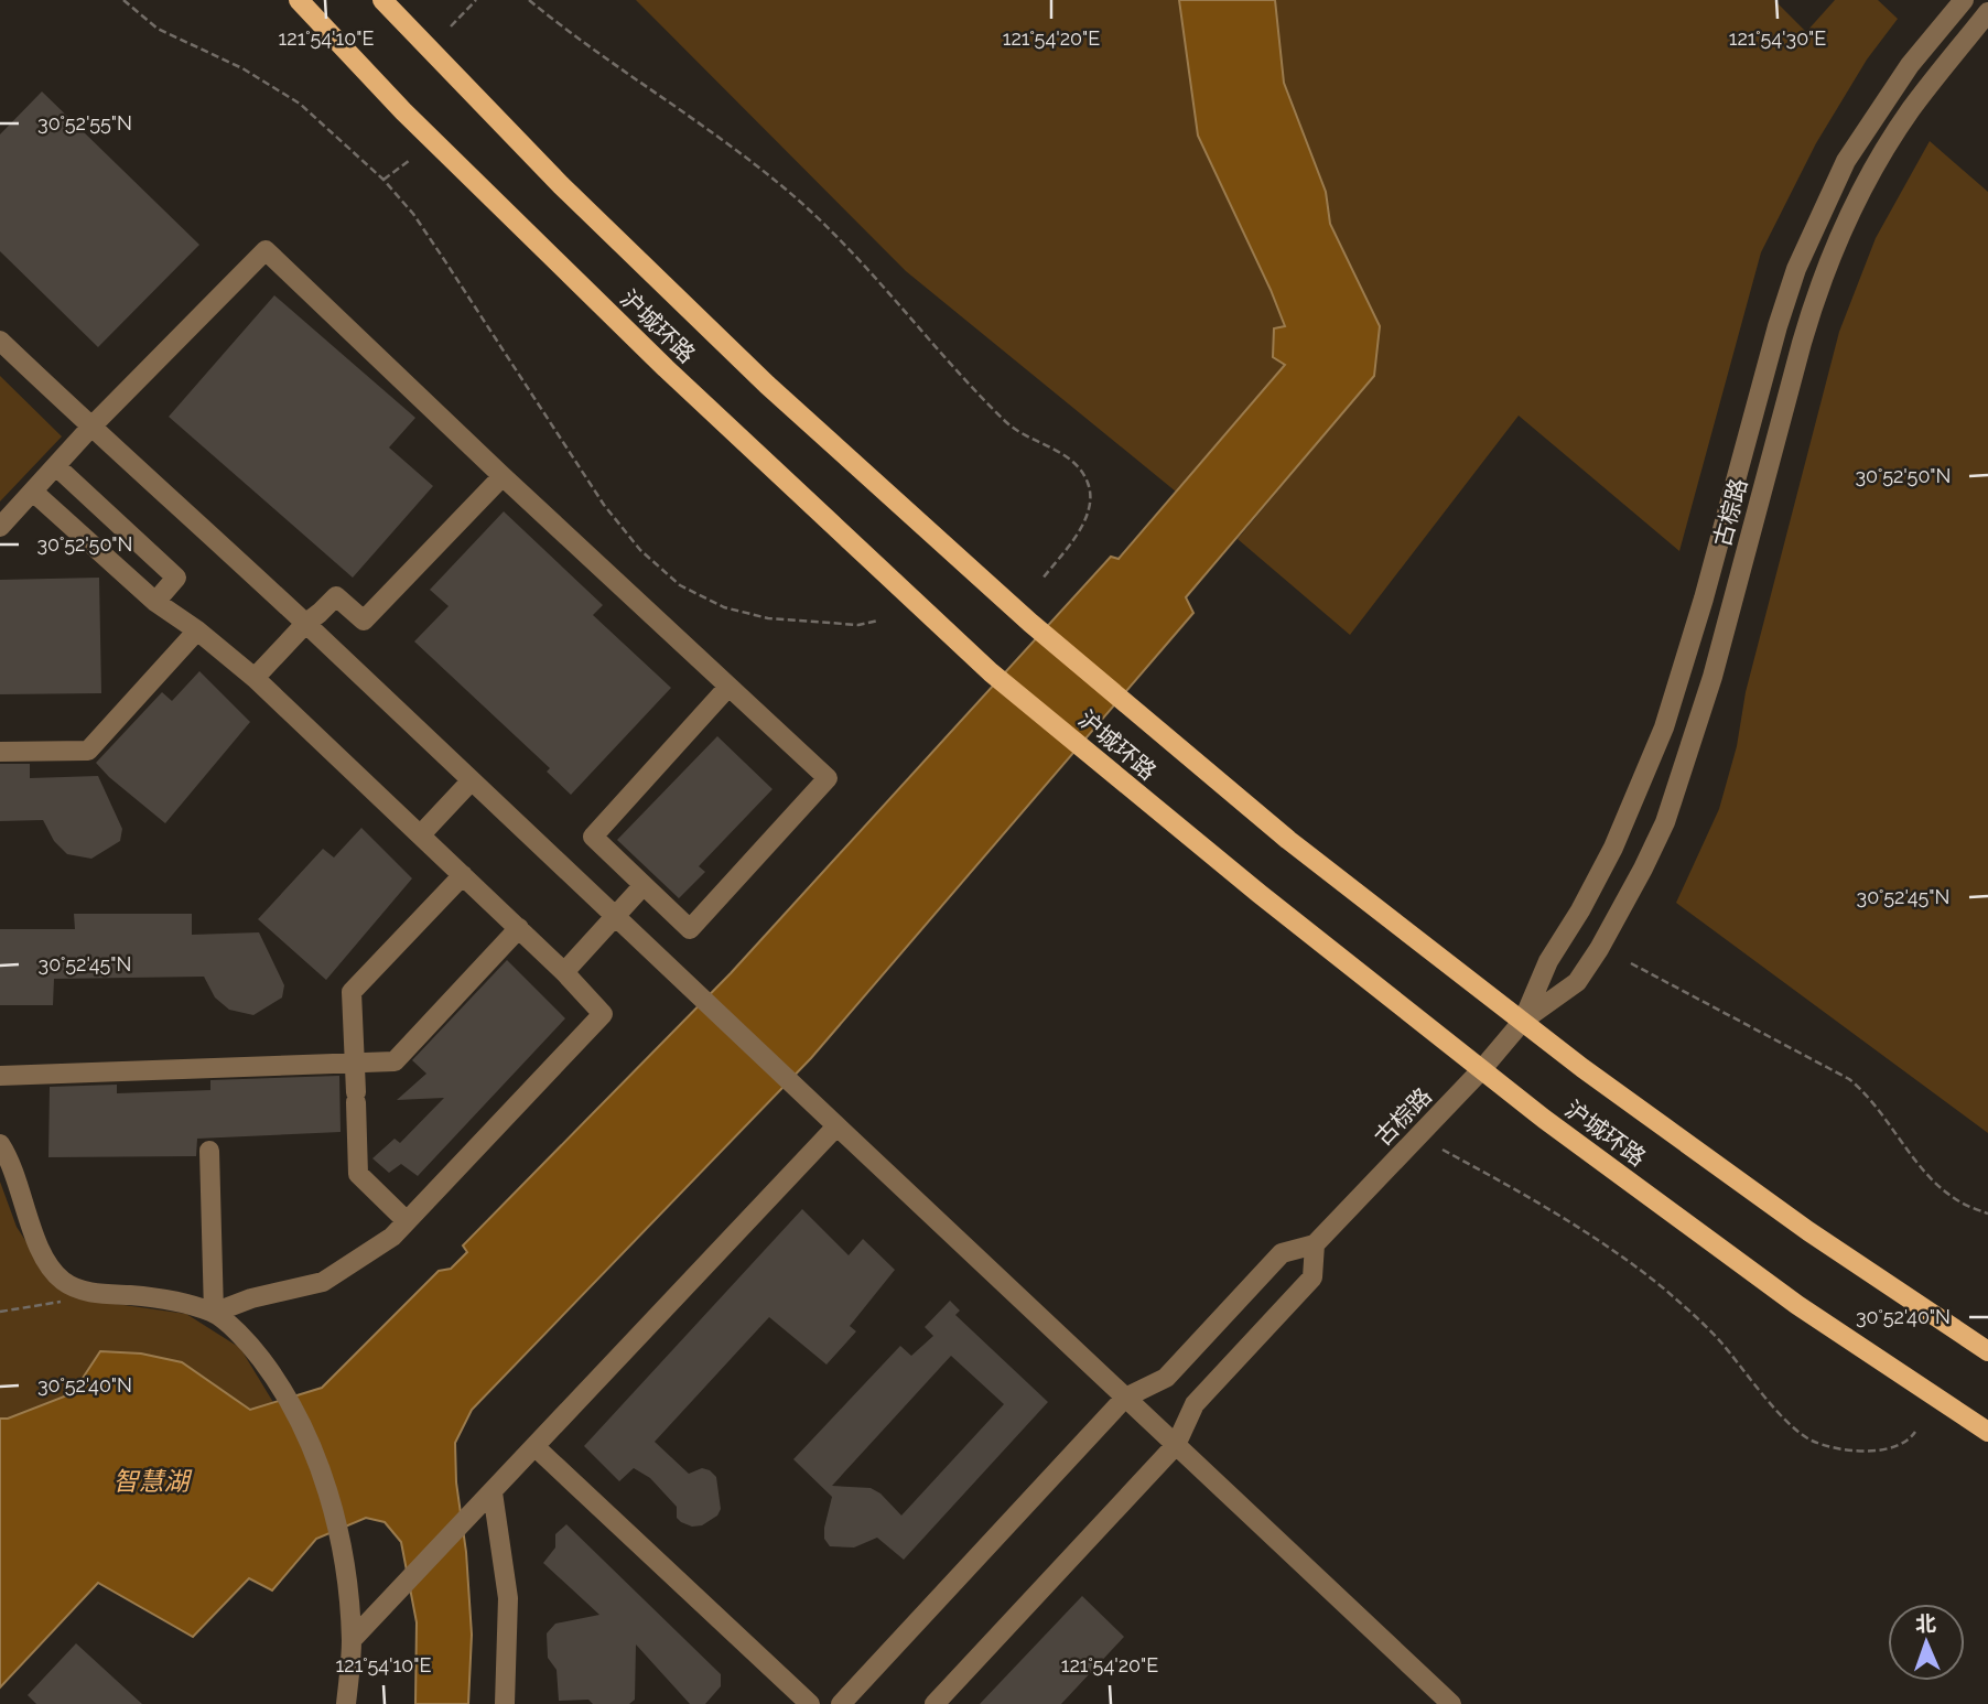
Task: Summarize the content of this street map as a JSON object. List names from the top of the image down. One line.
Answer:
{"streets":{"main road":["沪城环路"],"street":["古棕路"]},"crossings":[["沪城环路","古棕路"]],"water":["智慧湖"],"north":"top","coordinates":["121°54'10\"E","121°54'20\"E","121°54'30\"E","30°52'55\"N","30°52'50\"N","30°52'45\"N","30°52'40\"N"]}
